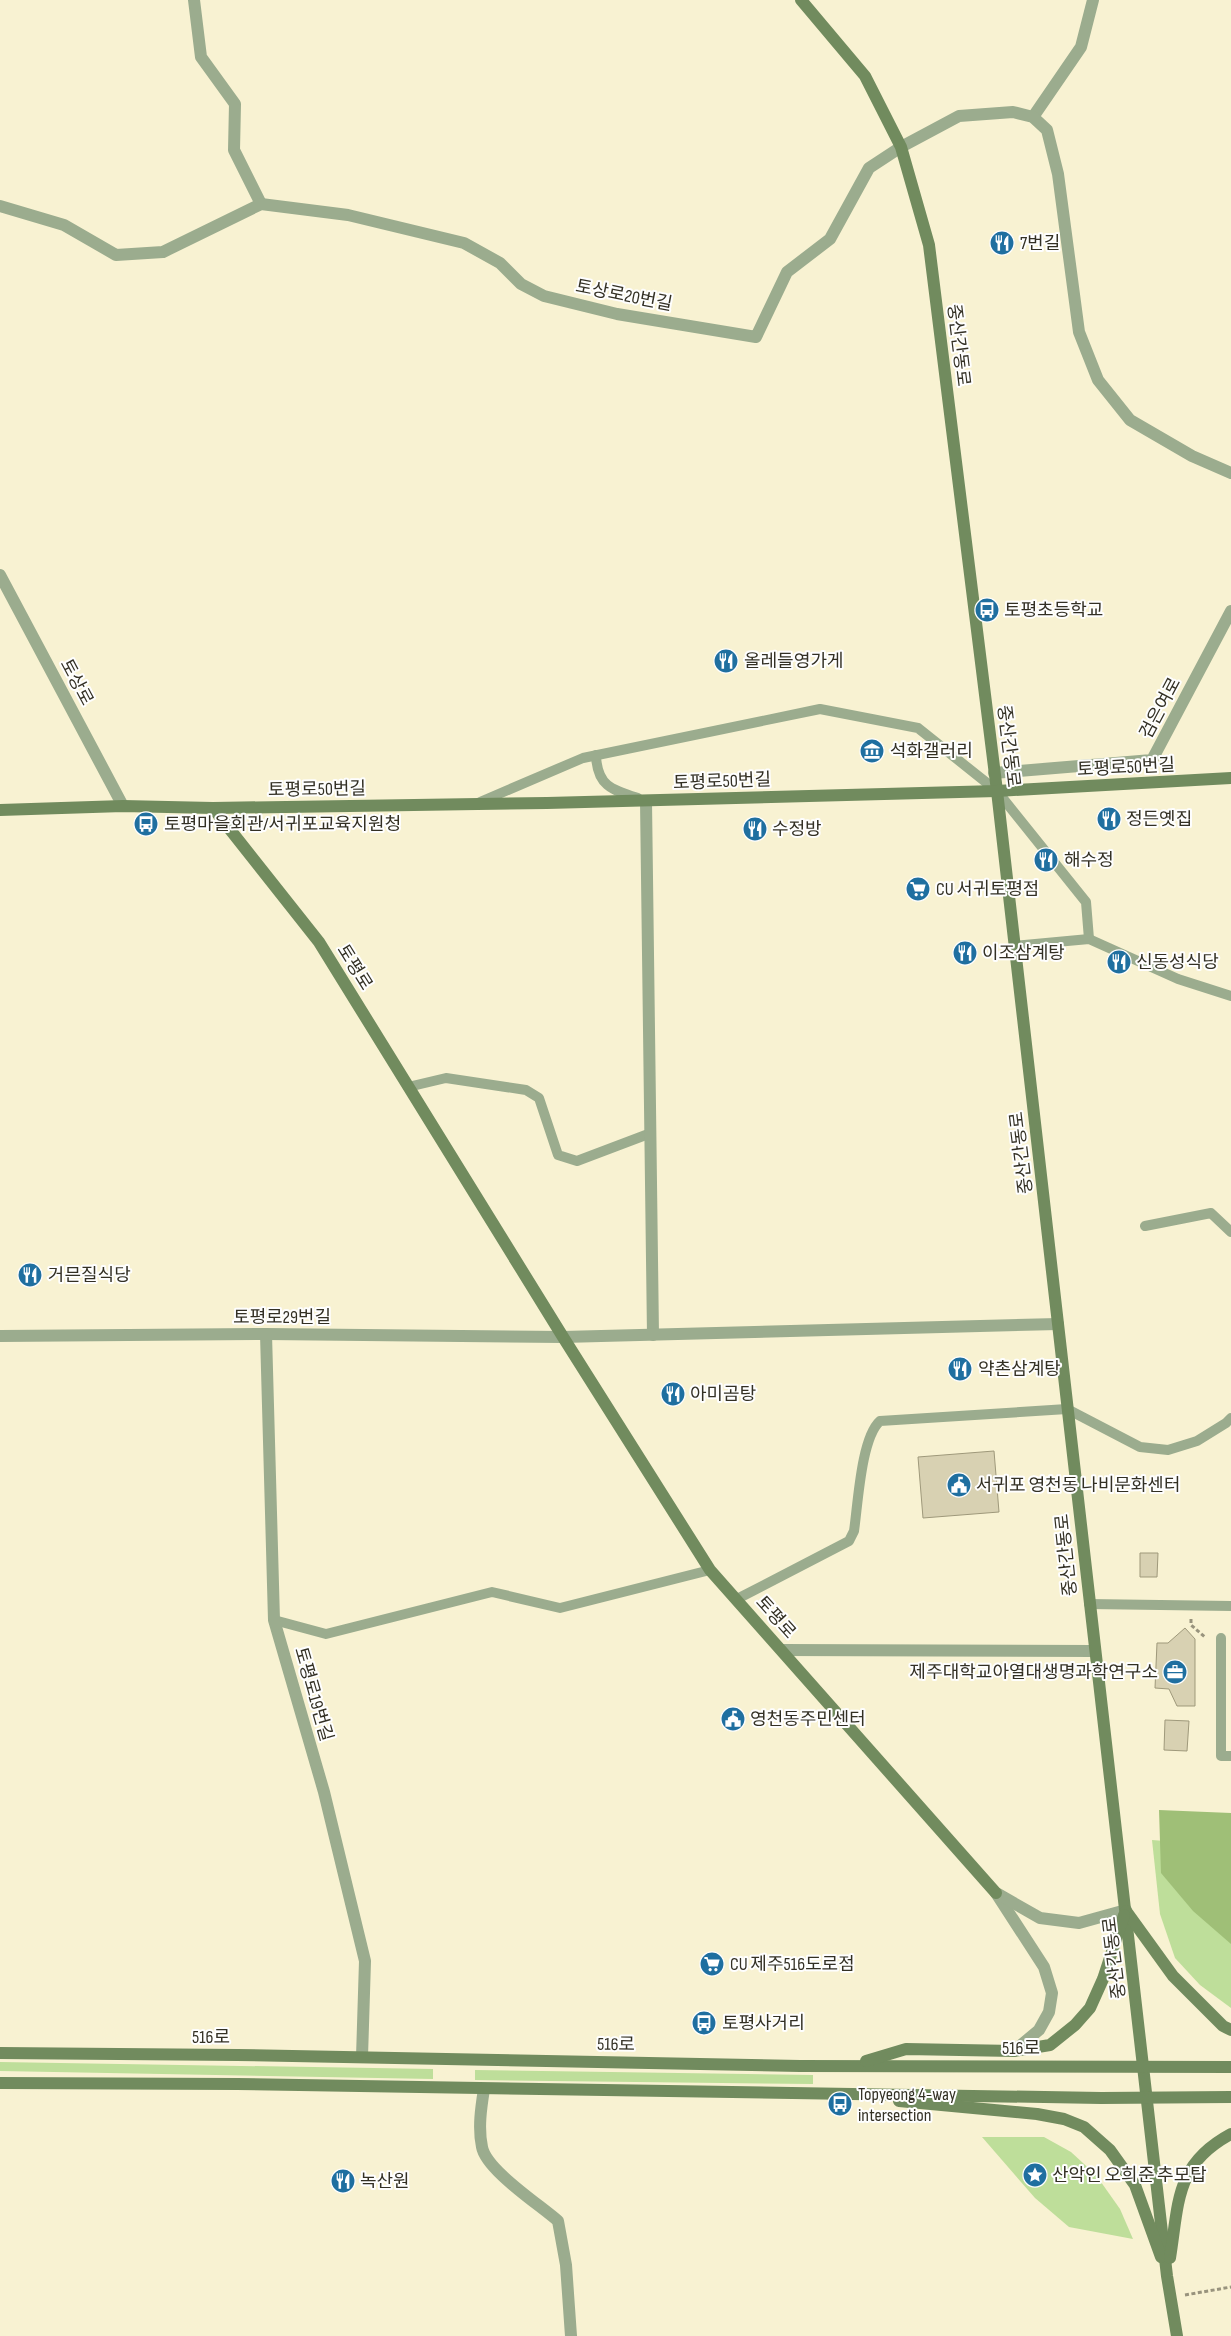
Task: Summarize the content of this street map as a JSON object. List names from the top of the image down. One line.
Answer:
{"streets":{"main road":["중산간동로","토평로50번길","토평로","516로"],"street":["토상로20번길","토상로","검은여로","토평로29번길","토평로19번길"]},"crossings":[["토상로20번길","중산간동로"],["중산간동로","검은여로"],["중산간동로","토평로50번길"],["중산간동로","516로"],["토평로50번길","토평로"],["토평로","토평로29번길"],["토평로29번길","토평로19번길"],["토평로19번길","516로"]],"places":{"restaurant":["7번길","올레들영가게","정든옛집","수정방","해수정","이조삼계탕","신동성식당","거믄질식당","약촌삼계탕","아미곰탕","녹산원"],"bus stop":["토평초등학교","토평마을회관/서귀포교육지원청","토평사거리","Topyeong 4-way intersection"],"museum":["석화갤러리"],"supermarket":["CU 서귀토평점","CU 제주516도로점"],"public building":["서귀포 영천동 나비문화센터","영천동주민센터"],"office":["제주대학교아열대생명과학연구소"],"place":["산악인 오희준 추모탑"]}}
